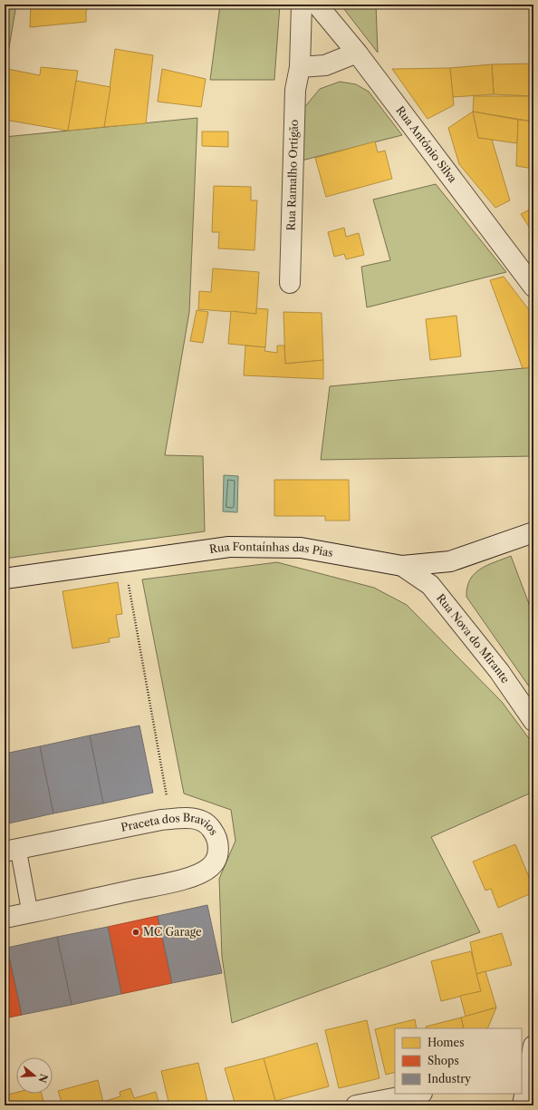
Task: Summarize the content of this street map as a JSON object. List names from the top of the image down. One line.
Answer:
{"streets":{"street":["Rua António Silva","Rua Ramalho Ortigão","Rua Fontaínhas das Pias","Rua Nova do Mirante","Praceta dos Bravios"]},"crossings":[["Rua Fontaínhas das Pias","Rua Nova do Mirante"]],"places":["MC Garage"],"legend":["Homes","Shops","Industry"],"north":"right"}
